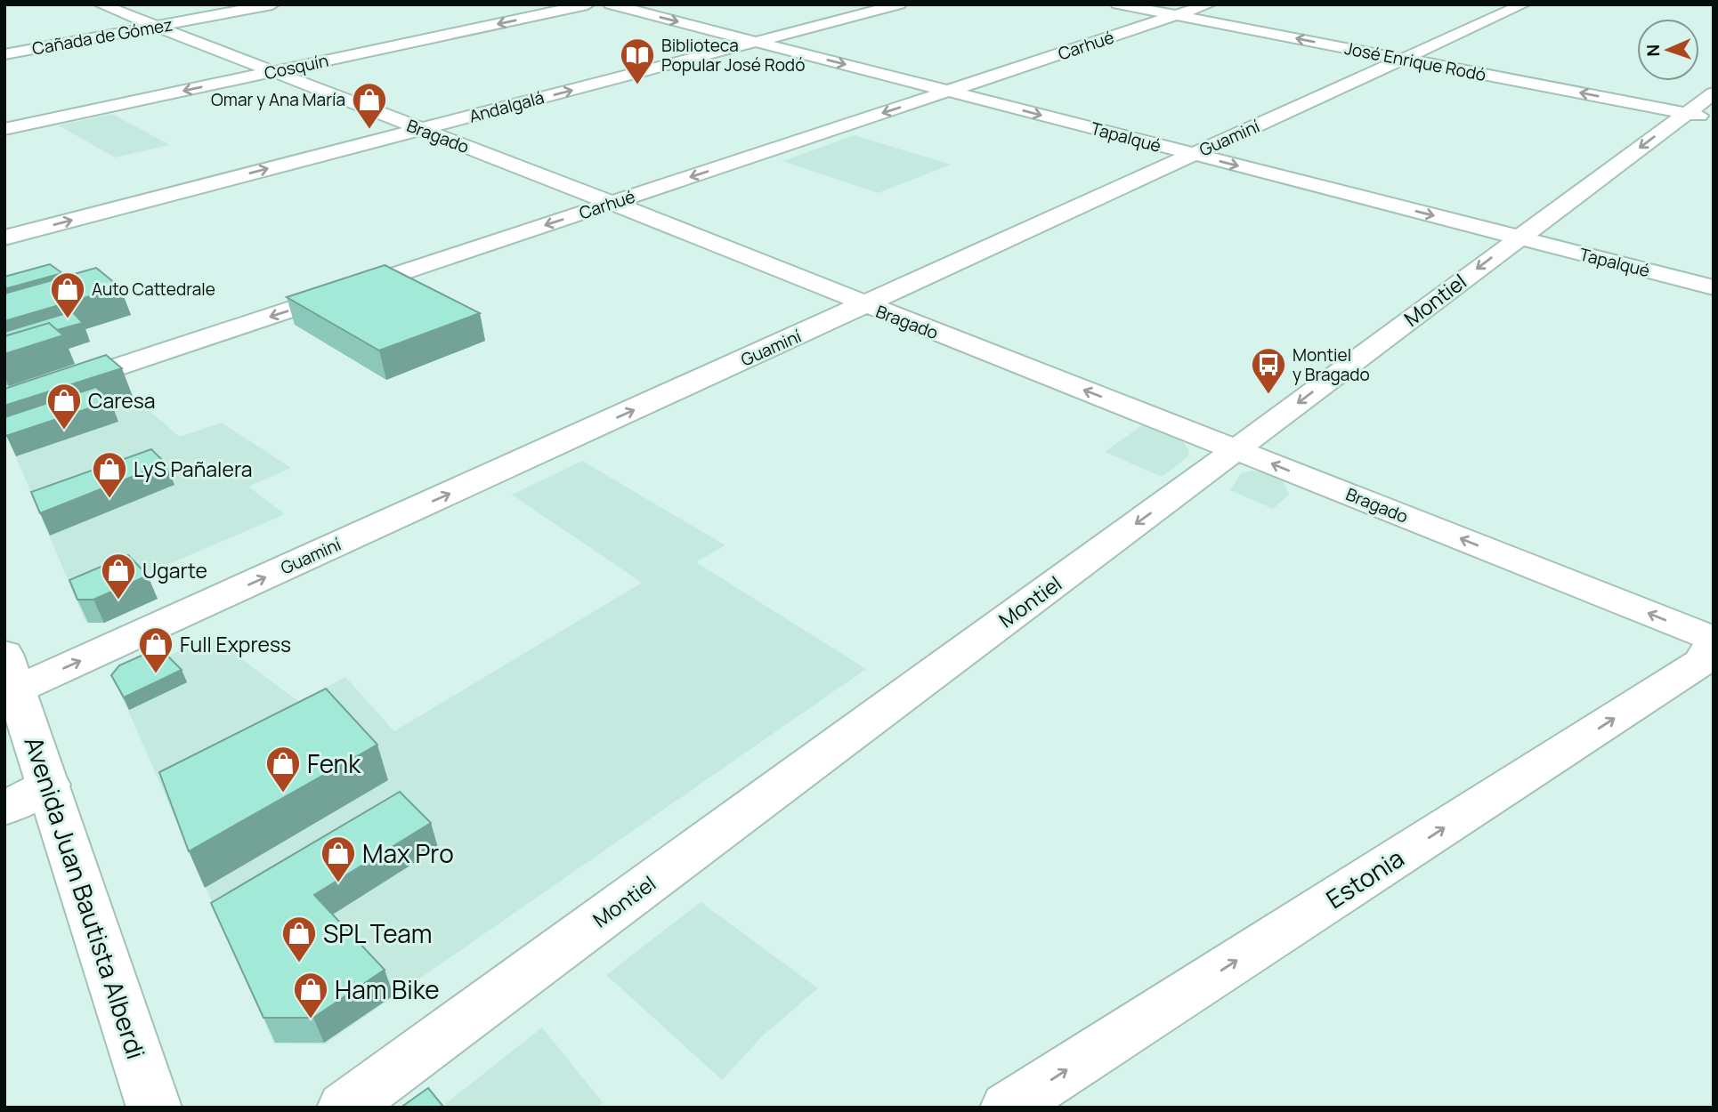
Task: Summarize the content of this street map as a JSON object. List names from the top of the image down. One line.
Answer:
{"streets":{"street":["Cañada de Gómez","Carhué","José Enrique Rodó","Cosquín","Andalgalá","Bragado","Tapalqué","Guaminí","Montiel","Estonia","Avenida Juan Bautista Alberdi"]},"crossings":[["Cañada de Gómez","Bragado"],["Carhué","José Enrique Rodó"],["Carhué","Bragado"],["Carhué","Tapalqué"],["José Enrique Rodó","Guaminí"],["José Enrique Rodó","Montiel"],["Cosquín","Bragado"],["Andalgalá","Bragado"],["Andalgalá","Tapalqué"],["Bragado","Guaminí"],["Bragado","Montiel"],["Bragado","Estonia"],["Tapalqué","Guaminí"],["Tapalqué","Montiel"],["Guaminí","Avenida Juan Bautista Alberdi"]],"one_way":["Carhué","José Enrique Rodó","Andalgalá","Bragado","Tapalqué","Guaminí","Montiel","Estonia"],"places":{"library":["Biblioteca Popular José Rodó"],"shop":["Omar y Ana María","Auto Cattedrale","Caresa","LyS Pañalera","Ugarte","Full Express","Fenk","Max Pro","SPL Team","Ham Bike"],"bus stop":["Montiel y Bragado"]},"north":"left"}
